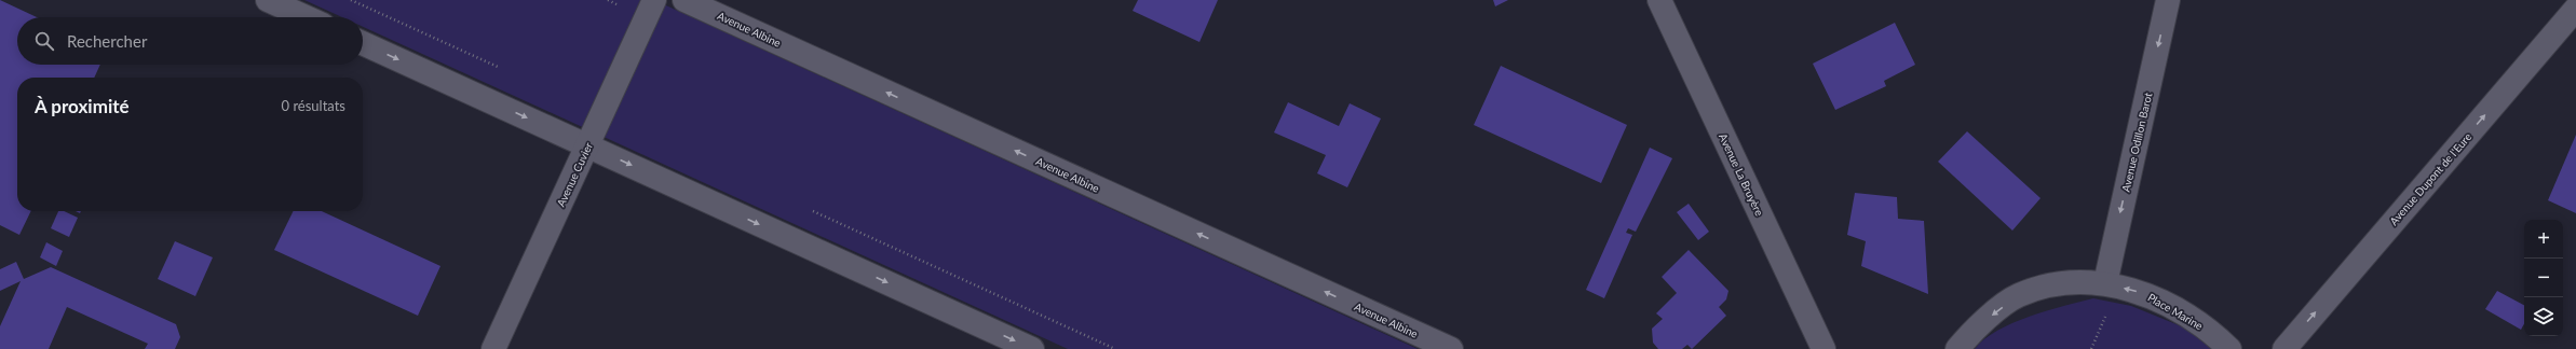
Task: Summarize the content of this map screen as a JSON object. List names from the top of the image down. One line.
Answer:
{"streets":{"street":["Avenue Albine","Avenue Odillon Barot","Avenue Cuvier","Avenue La Bruyère","Avenue Dupont de l'Eure","Place Marine"]},"crossings":[["Avenue Odillon Barot","Place Marine"]],"one_way":["Avenue Odillon Barot","Avenue Dupont de l'Eure","Place Marine"],"page":{"search":"Rechercher","heading":["À proximité","0 résultats"],"map_buttons":["+","−"]}}
